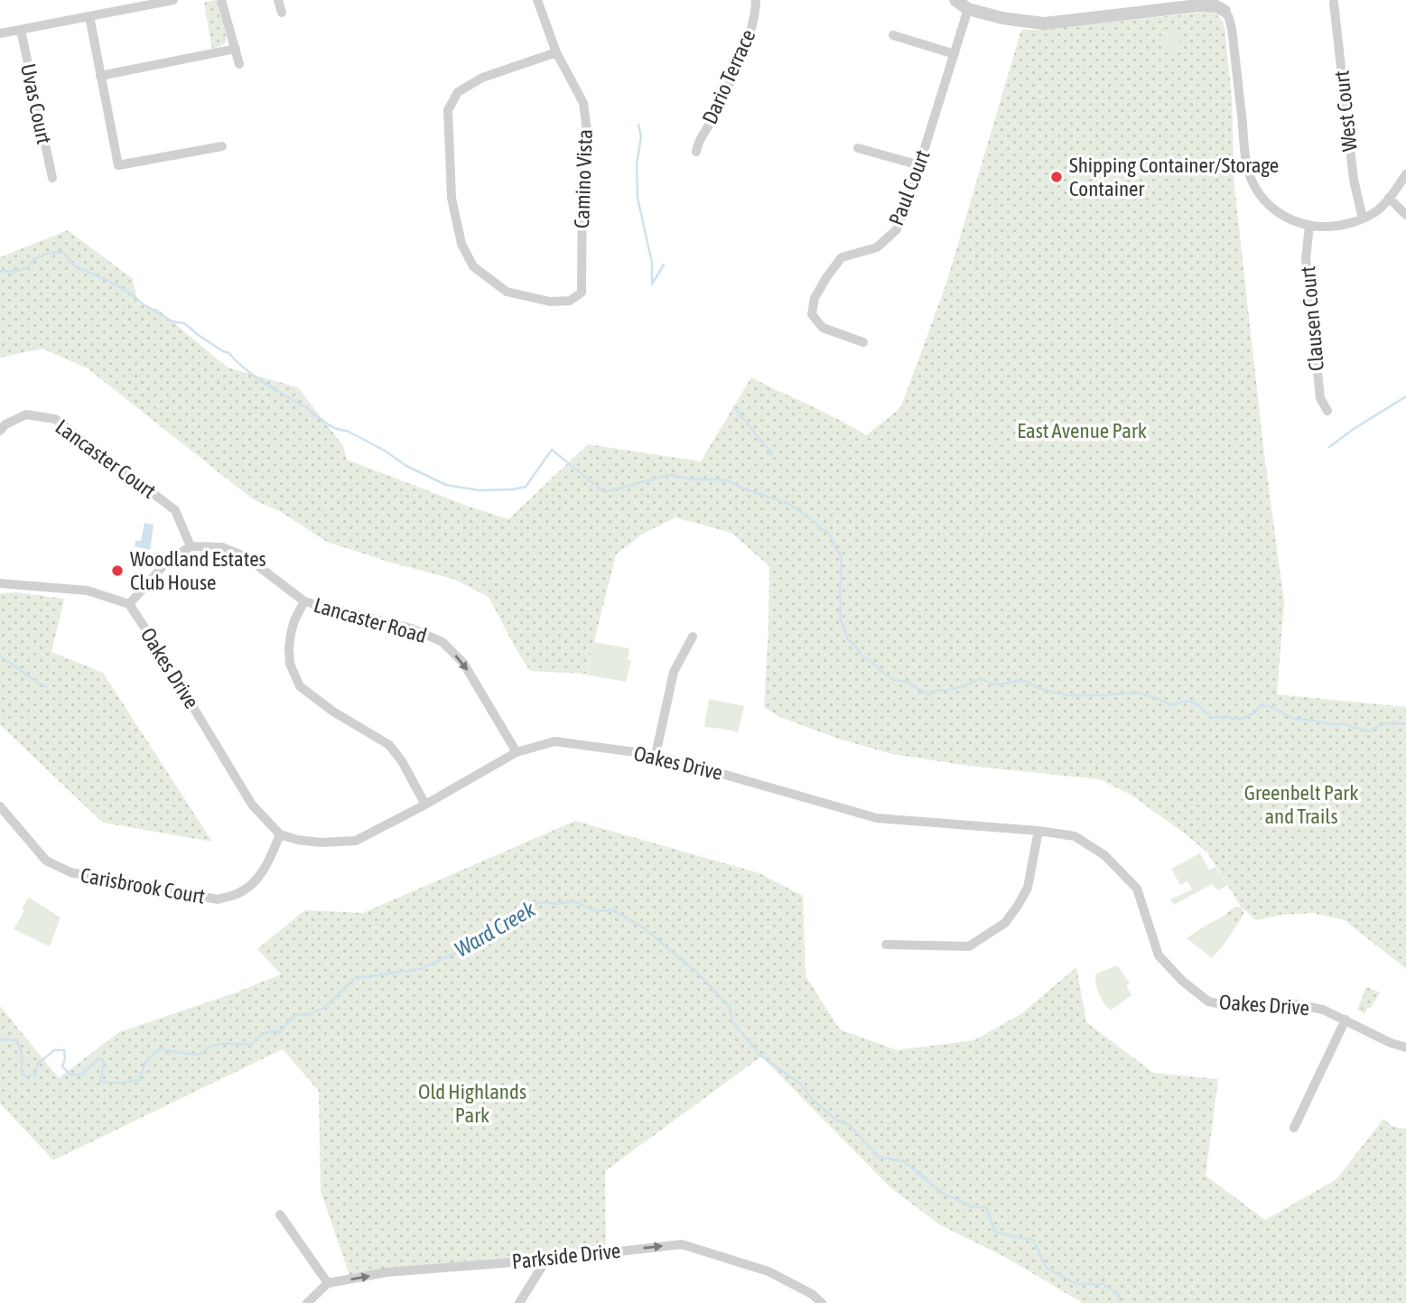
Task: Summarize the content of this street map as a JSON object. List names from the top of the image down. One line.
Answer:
{"streets":{"street":["Dario Terrace","Uvas Court","West Court","Camino Vista","Paul Court","Clausen Court","Lancaster Court","Lancaster Road","Oakes Drive","Carisbrook Court","Parkside Drive"]},"crossings":[["Lancaster Court","Lancaster Road"],["Lancaster Road","Oakes Drive"],["Oakes Drive","Carisbrook Court"]],"one_way":["Lancaster Road","Parkside Drive"],"water":["Ward Creek"],"parks":["East Avenue Park","Greenbelt Park and Trails","Old Highlands Park"],"places":["Shipping Container/Storage Container","Woodland Estates Club House"]}
